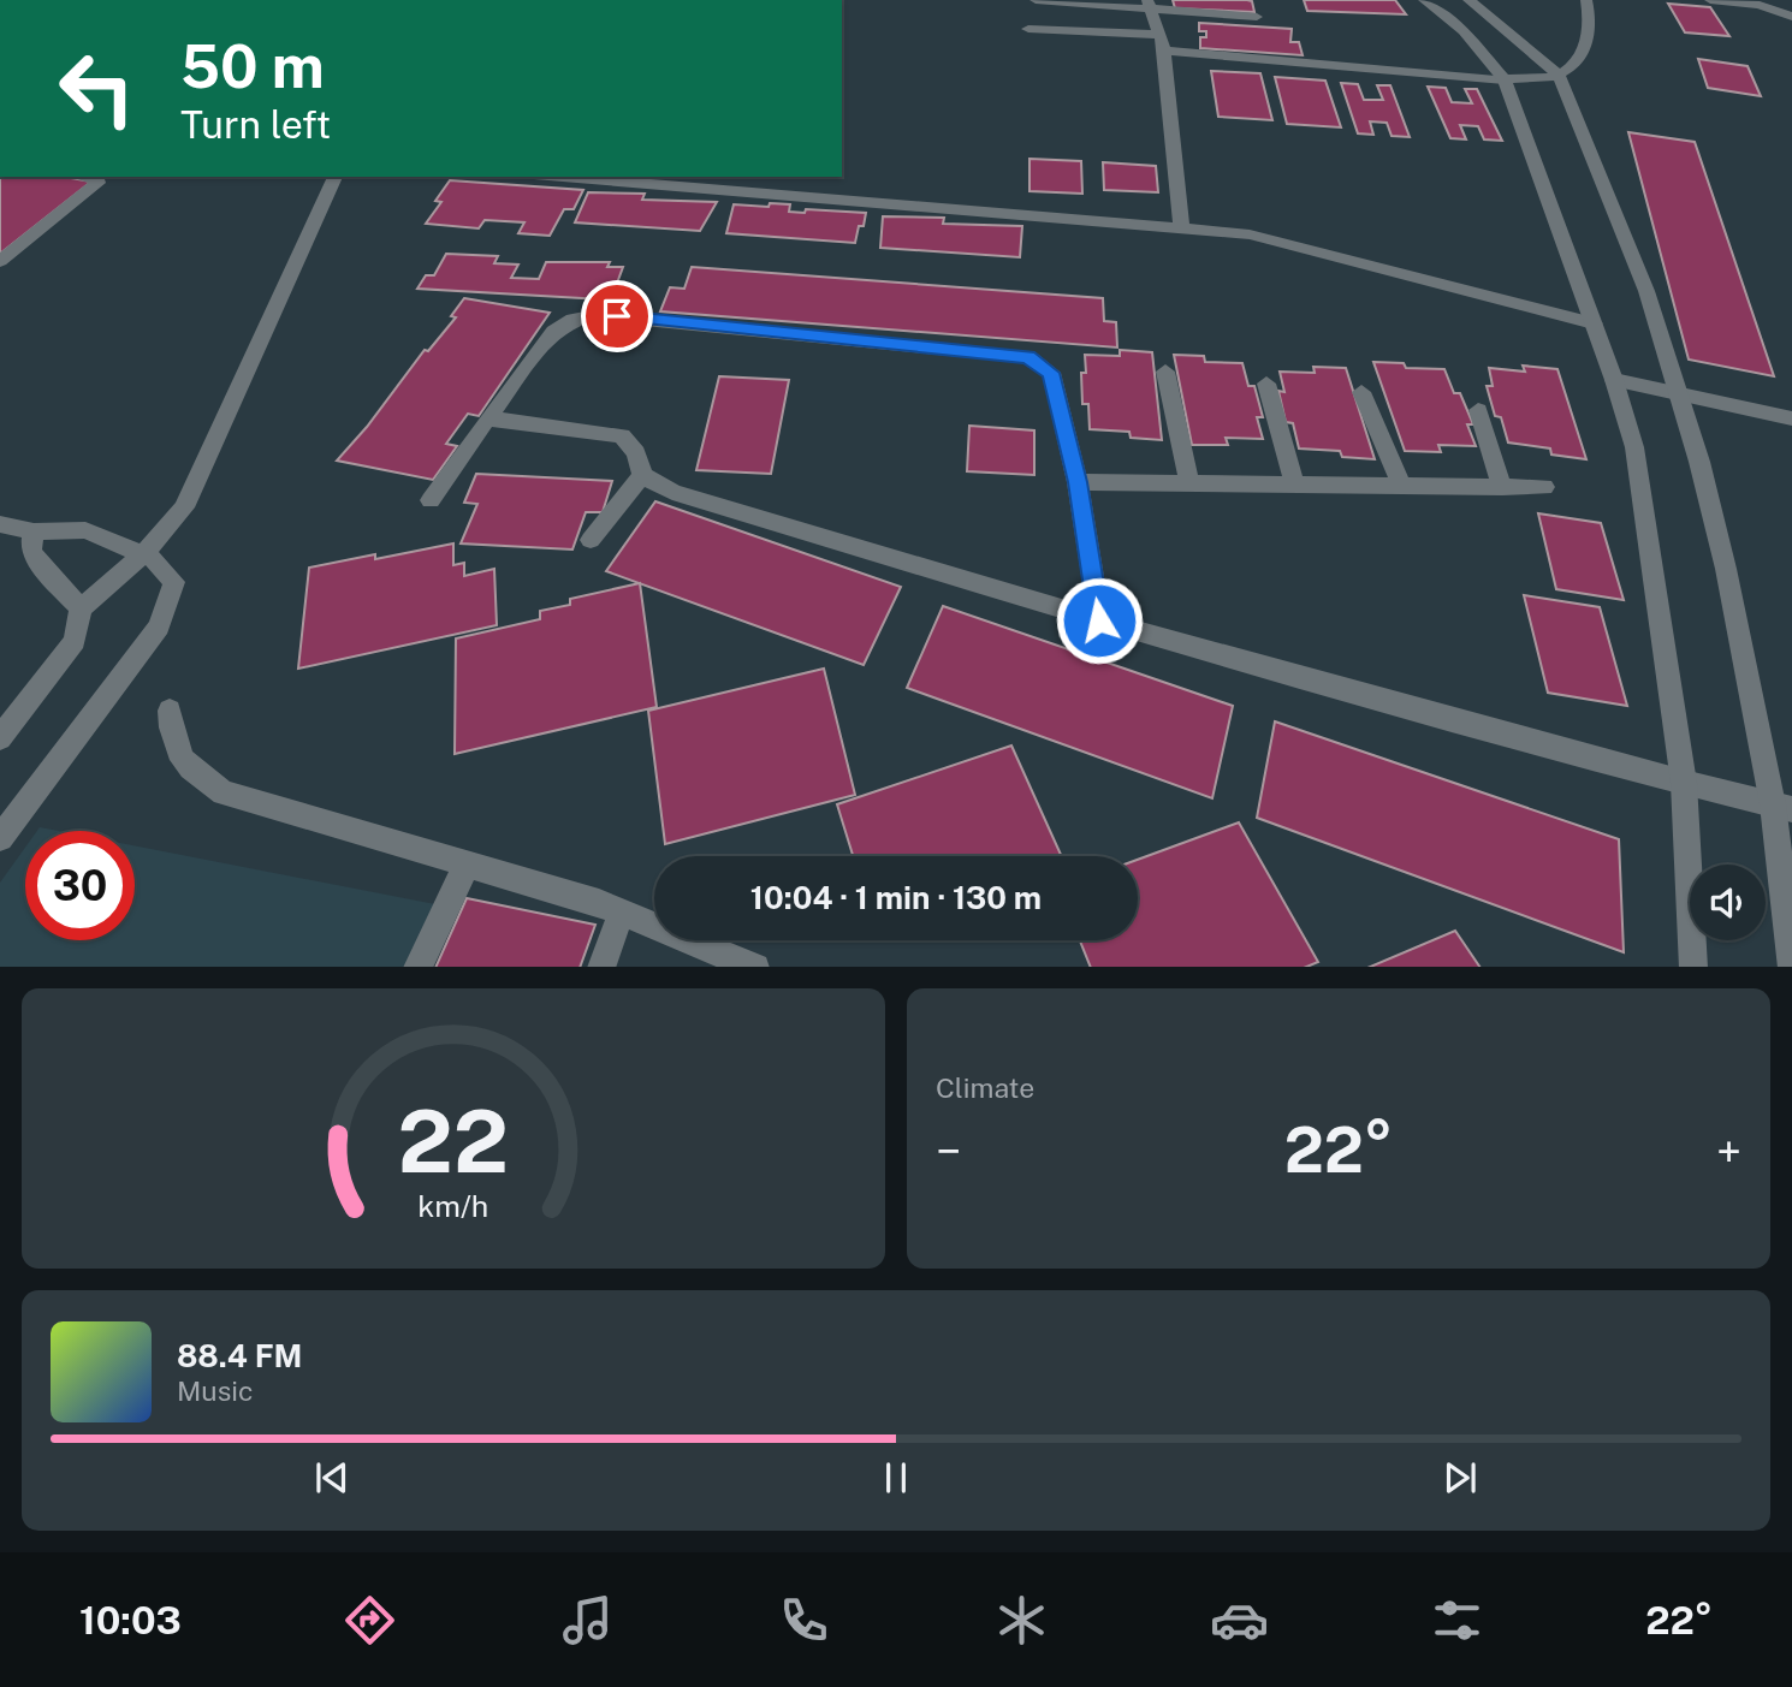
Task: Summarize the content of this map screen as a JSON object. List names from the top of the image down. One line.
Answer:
{"page":{"turn":["50 m","Turn left"],"limit":"30","trip":"10:04 · 1 min · 130 m","tile":"Climate","heat":["−","22°","+"],"song":["88.4 FM","Music"],"tabs":["10:03","22°"],"gauge":["22","km/h"]}}
